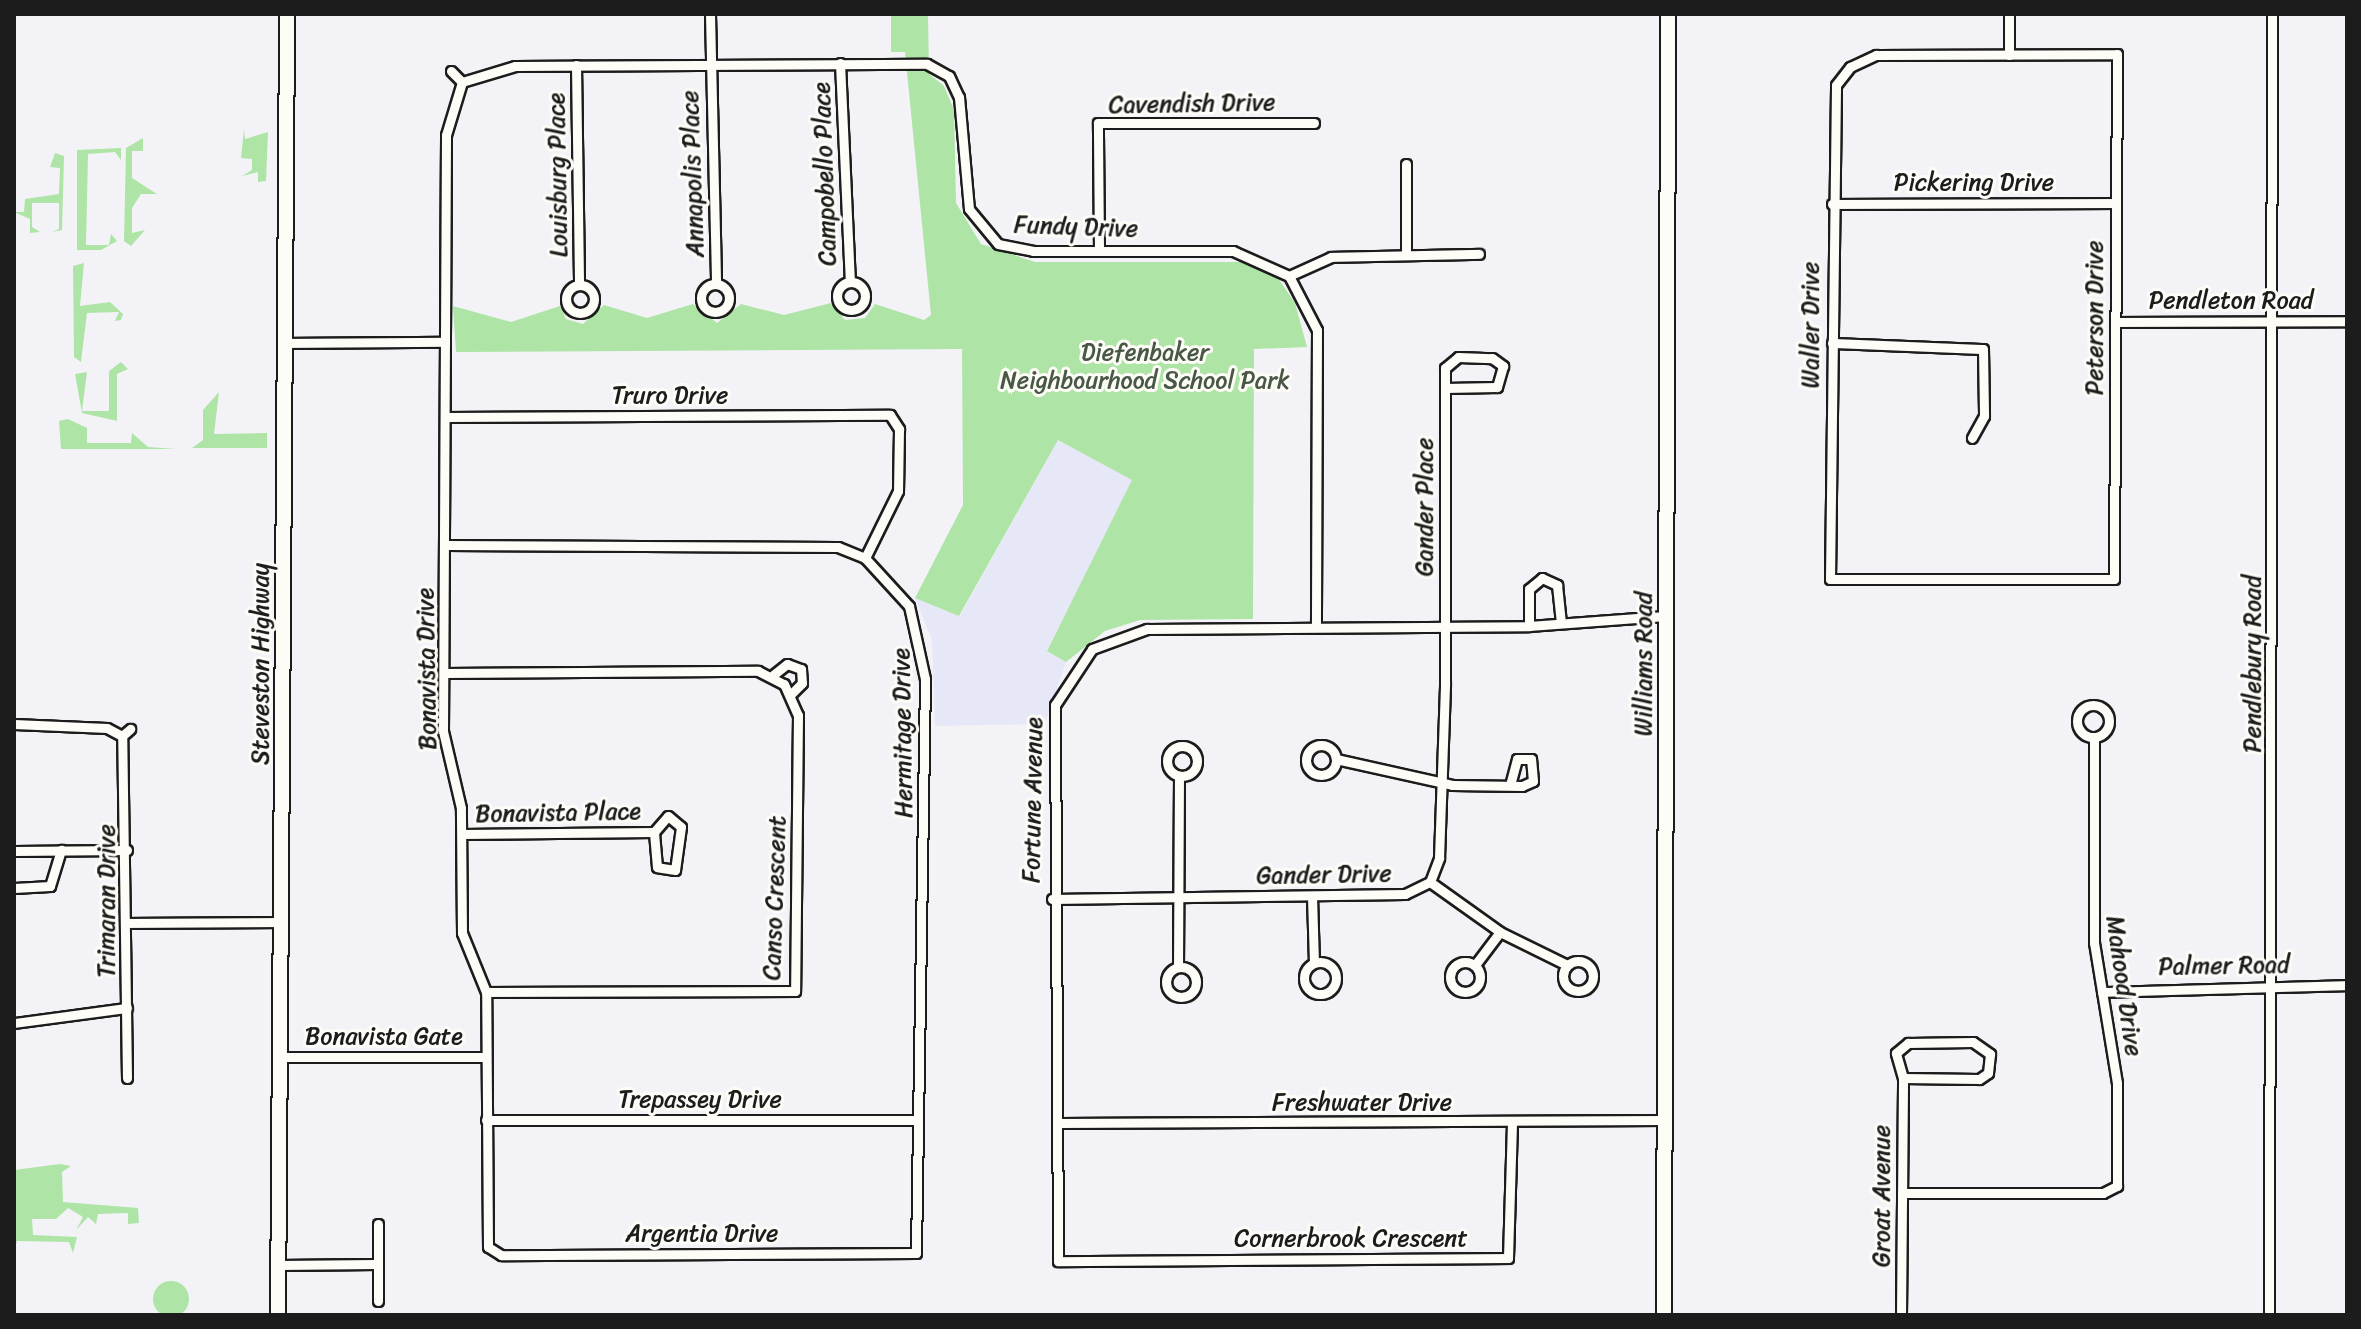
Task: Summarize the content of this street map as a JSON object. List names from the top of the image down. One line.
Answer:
{"streets":{"main road":["Steveston Highway","Williams Road"],"street":["Cavendish Drive","Annapolis Place","Campobello Place","Louisburg Place","Pickering Drive","Fundy Drive","Pendleton Road","Peterson Drive","Waller Drive","Truro Drive","Gander Place","Pendlebury Road","Bonavista Drive","Hermitage Drive","Fortune Avenue","Bonavista Place","Gander Drive","Canso Crescent","Trimaran Drive","Palmer Road","Mahood Drive","Bonavista Gate","Trepassey Drive","Freshwater Drive","Groat Avenue","Argentia Drive","Cornerbrook Crescent"]},"crossings":[["Cavendish Drive","Fundy Drive"],["Annapolis Place","Fundy Drive"],["Campobello Place","Fundy Drive"],["Louisburg Place","Fundy Drive"],["Pickering Drive","Peterson Drive"],["Pickering Drive","Waller Drive"],["Fundy Drive","Bonavista Drive"],["Pendleton Road","Peterson Drive"],["Pendleton Road","Pendlebury Road"],["Peterson Drive","Waller Drive"],["Truro Drive","Bonavista Drive"],["Truro Drive","Hermitage Drive"],["Gander Place","Fortune Avenue"],["Steveston Highway","Bonavista Gate"],["Williams Road","Fortune Avenue"],["Williams Road","Freshwater Drive"],["Pendlebury Road","Palmer Road"],["Bonavista Drive","Bonavista Place"],["Bonavista Drive","Canso Crescent"],["Bonavista Drive","Bonavista Gate"],["Bonavista Drive","Trepassey Drive"],["Bonavista Drive","Argentia Drive"],["Hermitage Drive","Trepassey Drive"],["Hermitage Drive","Argentia Drive"],["Fortune Avenue","Gander Drive"],["Fortune Avenue","Freshwater Drive"],["Fortune Avenue","Cornerbrook Crescent"],["Palmer Road","Mahood Drive"],["Mahood Drive","Groat Avenue"],["Freshwater Drive","Cornerbrook Crescent"]],"parks":["Diefenbaker Neighbourhood School Park"]}
